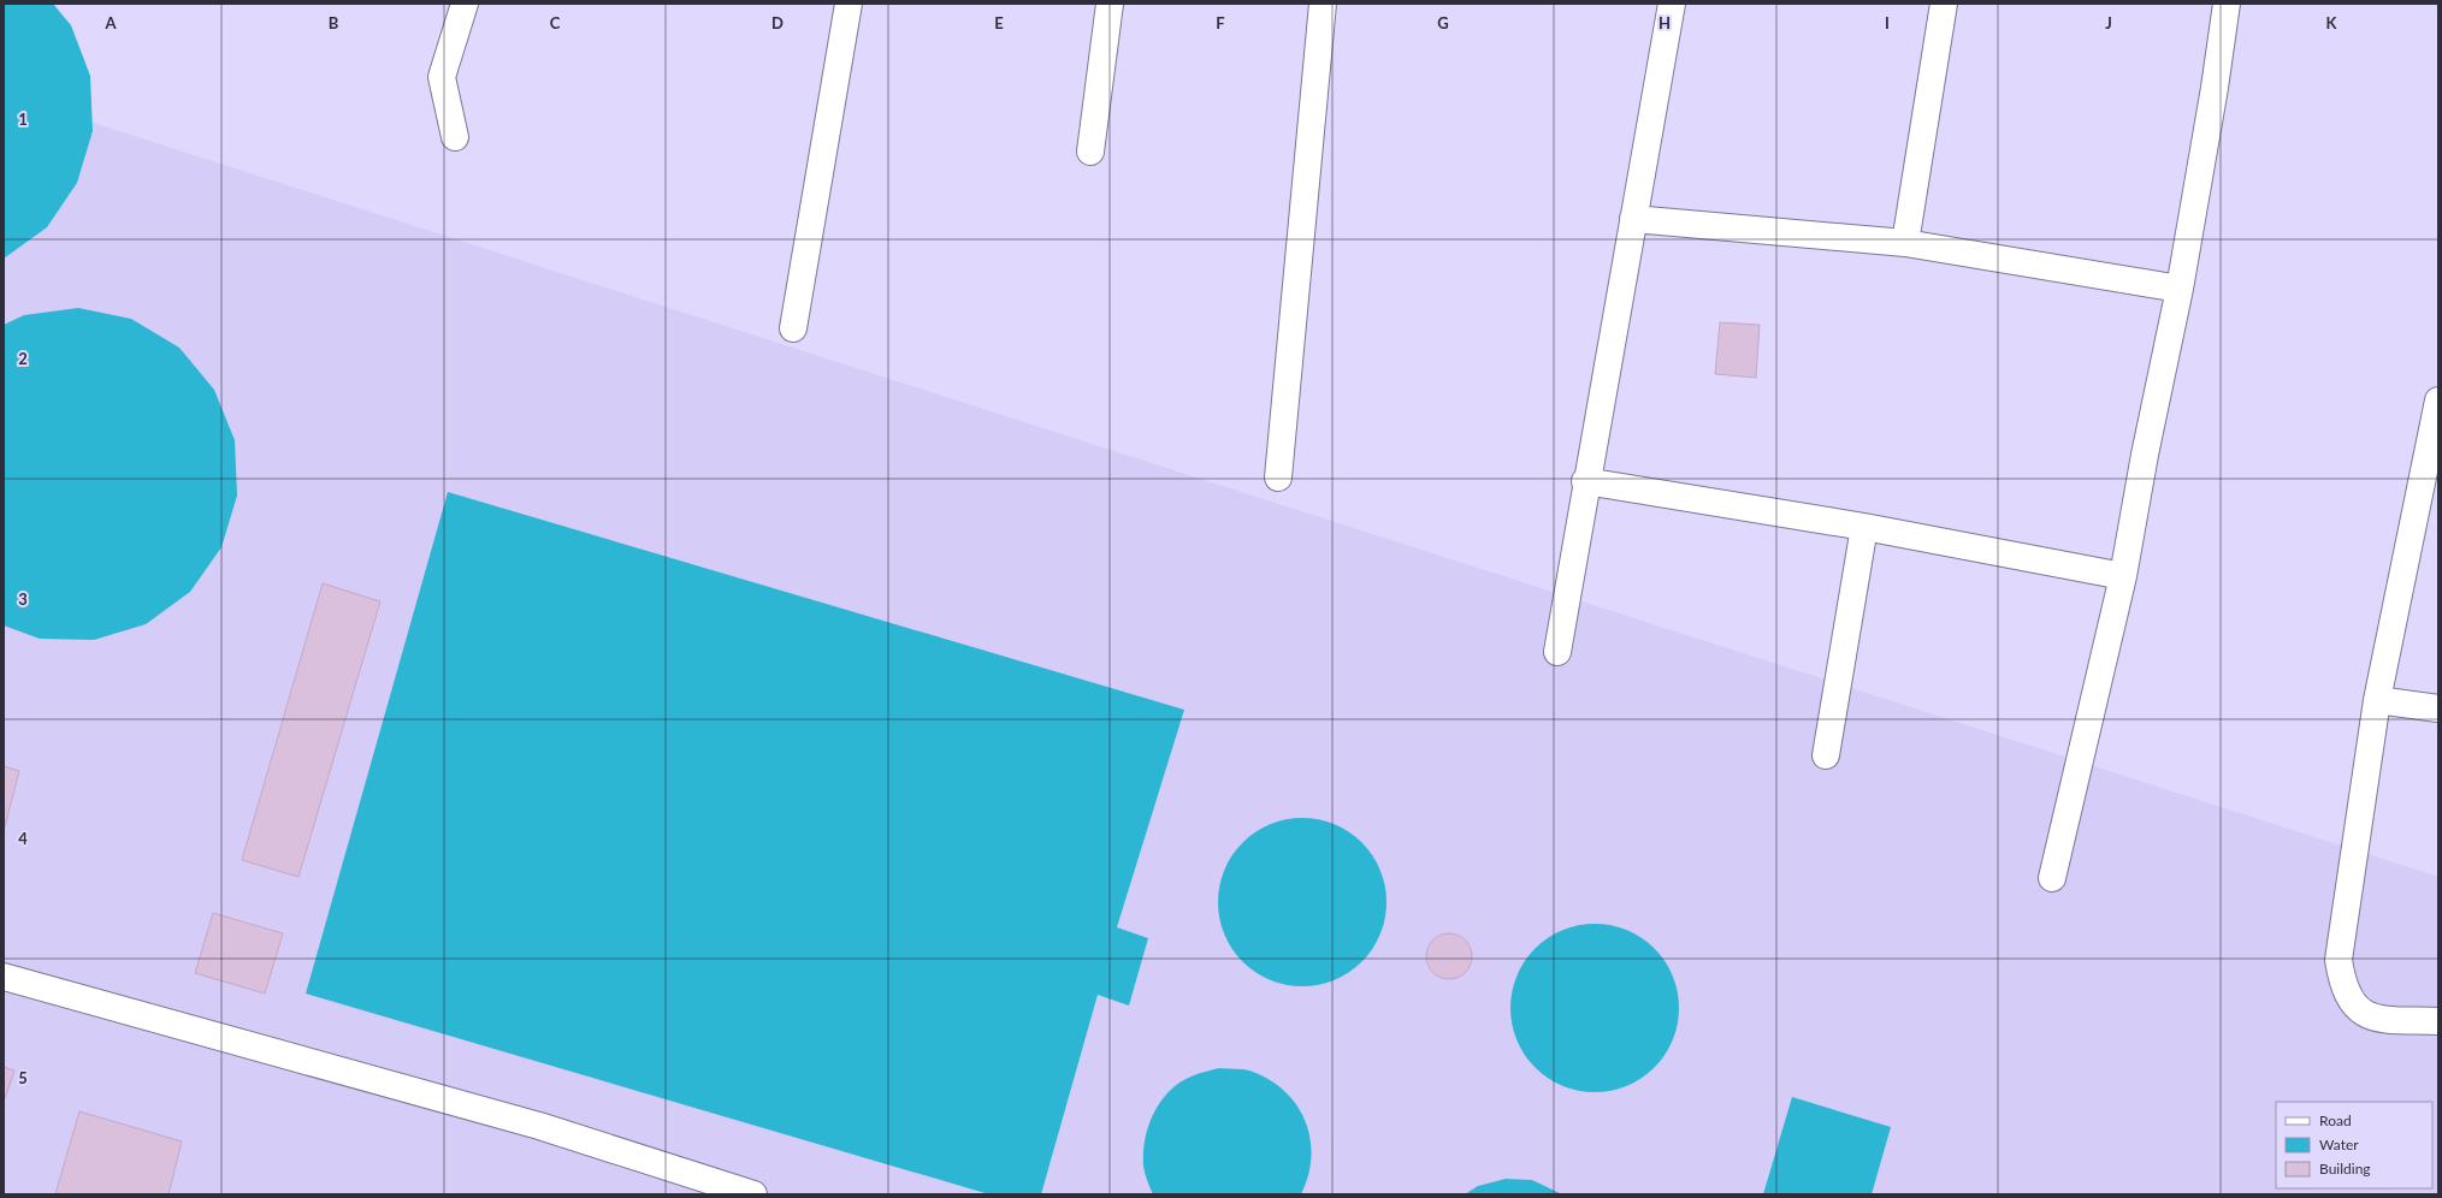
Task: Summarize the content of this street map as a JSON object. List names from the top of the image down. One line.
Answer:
{"legend":["Road","Water","Building"],"grid":{"columns":["A","B","C","D","E","F","G","H","I","J","K"],"rows":["1","2","3","4","5"]}}
